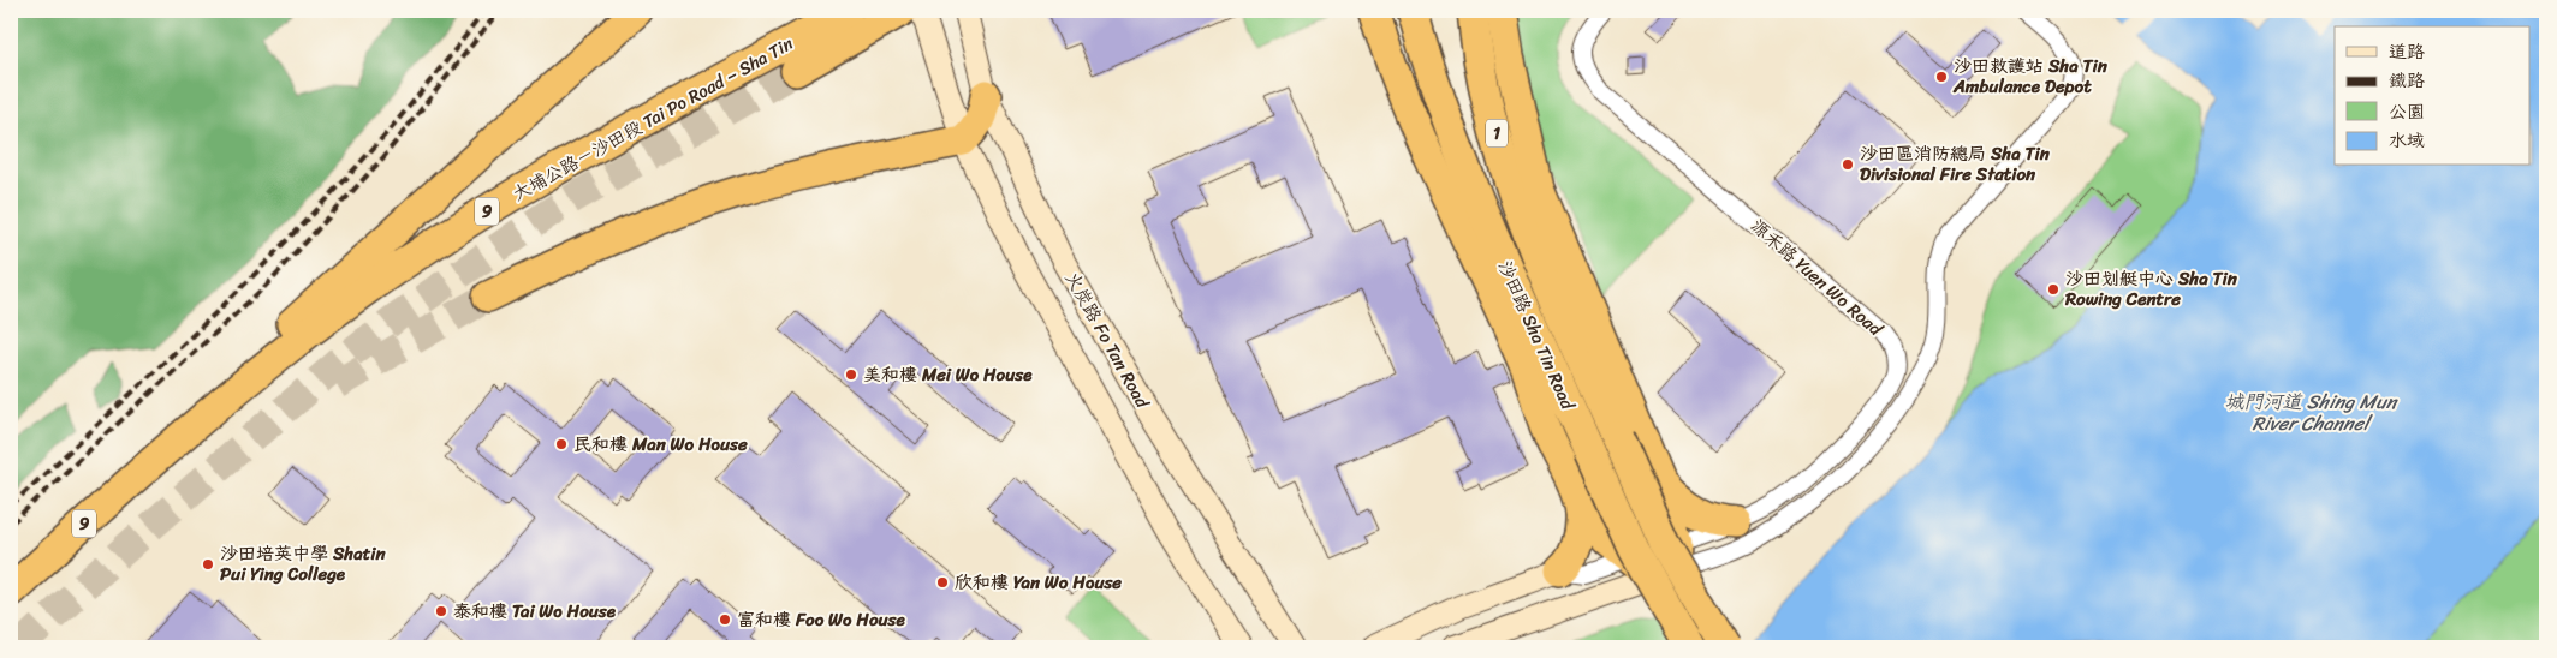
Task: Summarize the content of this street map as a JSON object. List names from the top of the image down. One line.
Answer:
{"streets":{"highway":["大埔公路－沙田段 Tai Po Road – Sha Tin","1","9","沙田路 Sha Tin Road"],"main road":["源禾路 Yuen Wo Road","火炭路 Fo Tan Road"]},"water":["城門河道 Shing Mun River Channel"],"places":["沙田救護站 Sha Tin Ambulance Depot","沙田區消防總局 Sha Tin Divisional Fire Station","沙田划艇中心 Sha Tin Rowing Centre","美和樓 Mei Wo House","民和樓 Man Wo House","沙田培英中學 Shatin Pui Ying College","欣和樓 Yan Wo House","泰和樓 Tai Wo House","富和樓 Foo Wo House"],"legend":["道路","鐵路","公園","水域"]}
